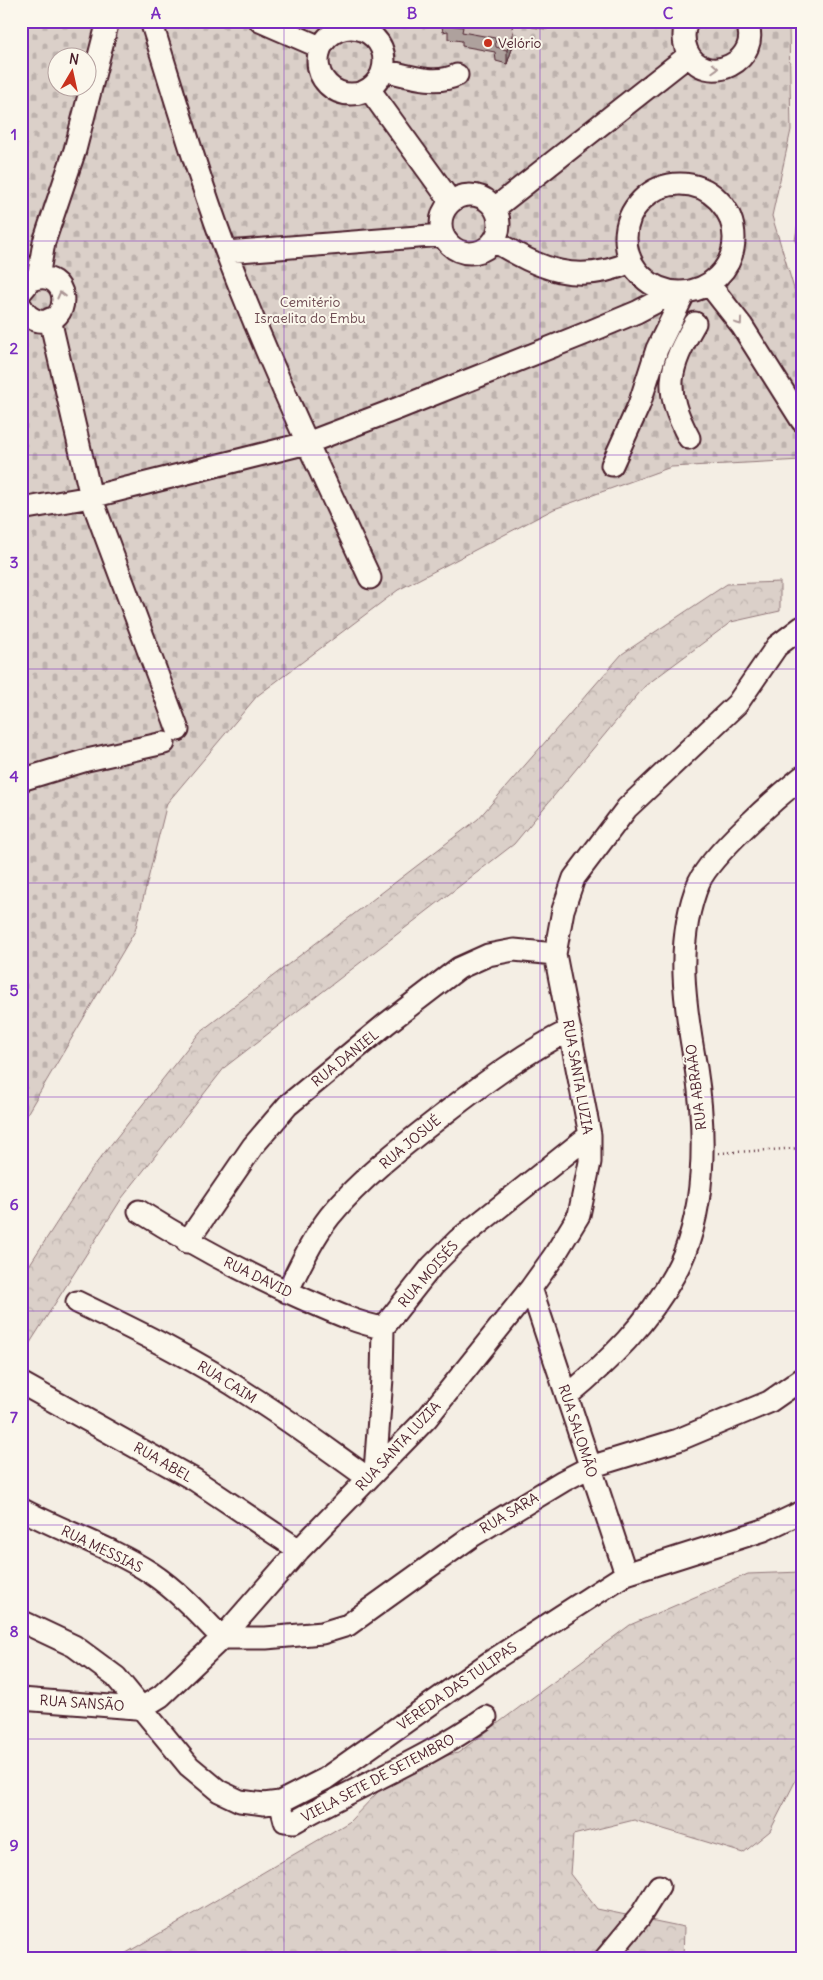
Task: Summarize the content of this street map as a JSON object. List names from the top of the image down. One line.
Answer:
{"streets":{"street":["RUA DANIEL","RUA SANTA LUZIA","RUA ABRAÃO","RUA JOSUÉ","RUA MOISÉS","RUA DAVID","RUA CAIM","RUA SALOMÃO","RUA ABEL","RUA SARA","RUA MESSIAS","VEREDA DAS TULIPAS","RUA SANSÃO","VIELA SETE DE SETEMBRO"]},"crossings":[["RUA DANIEL","RUA SANTA LUZIA"],["RUA DANIEL","RUA DAVID"],["RUA SANTA LUZIA","RUA JOSUÉ"],["RUA SANTA LUZIA","RUA MOISÉS"],["RUA SANTA LUZIA","RUA CAIM"],["RUA SANTA LUZIA","RUA SALOMÃO"],["RUA SANTA LUZIA","RUA ABEL"],["RUA SANTA LUZIA","RUA SARA"],["RUA SANTA LUZIA","RUA MESSIAS"],["RUA ABRAÃO","RUA SALOMÃO"],["RUA JOSUÉ","RUA DAVID"],["RUA MOISÉS","RUA DAVID"],["RUA SALOMÃO","RUA SARA"],["RUA SALOMÃO","VEREDA DAS TULIPAS"],["RUA SARA","RUA MESSIAS"],["VEREDA DAS TULIPAS","RUA SANSÃO"],["VEREDA DAS TULIPAS","VIELA SETE DE SETEMBRO"]],"parks":["Cemitério Israelita do Embu"],"places":["Velório"],"north":"top","grid":{"columns":["A","B","C"],"rows":["1","2","3","4","5","6","7","8","9"]}}
